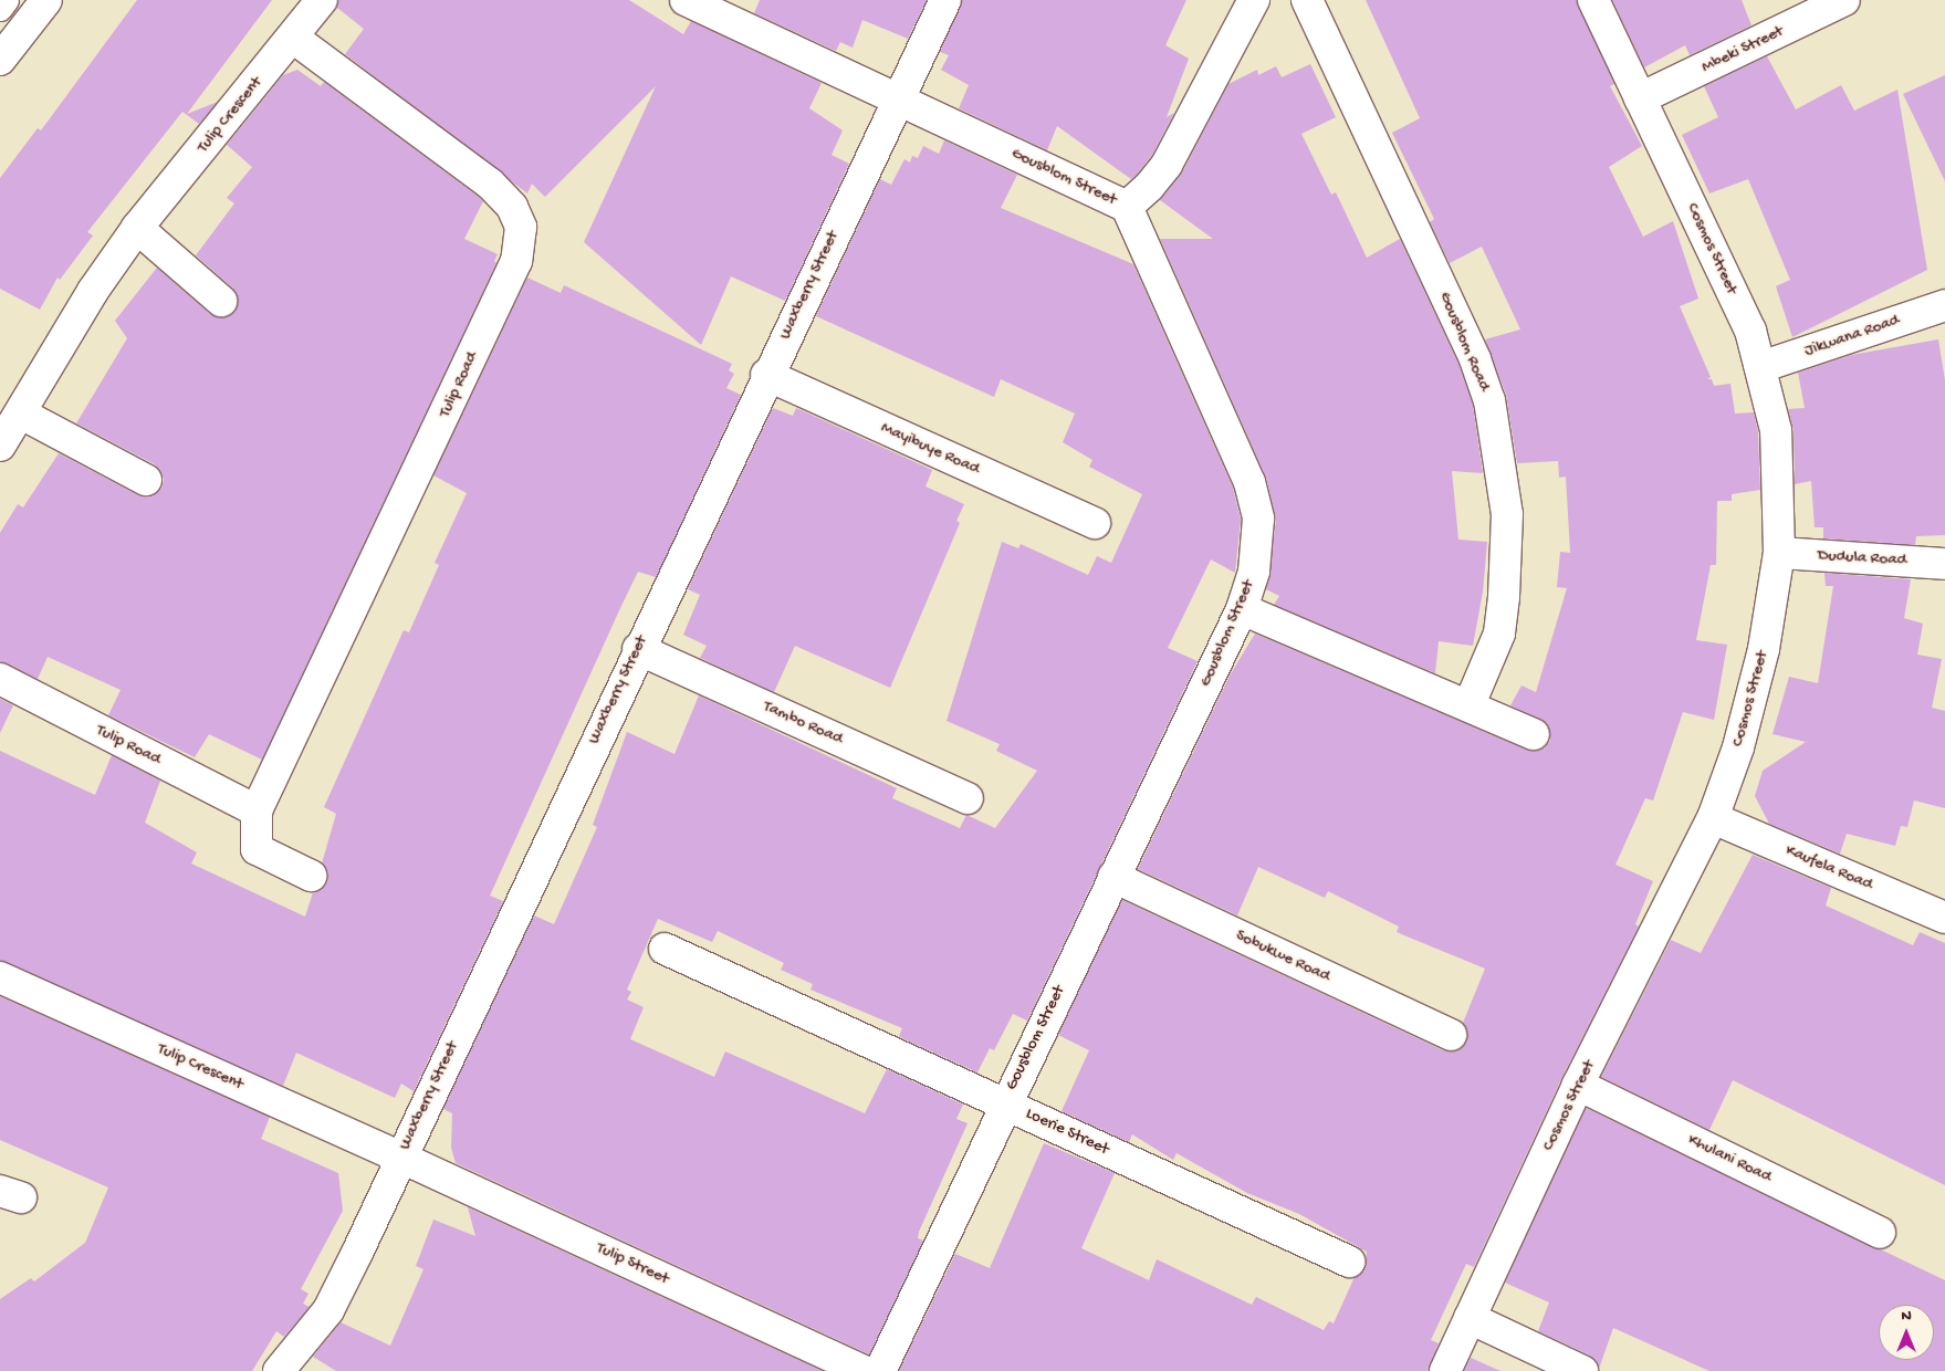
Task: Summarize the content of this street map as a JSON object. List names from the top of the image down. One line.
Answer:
{"streets":{"street":["Mbeki Street","Tulip Crescent","Gousblom Street","Cosmos Street","Waxberry Street","Jikwana Road","Gousblom Road","Tulip Road","Mayibuye Road","Dudula Road","Tambo Road","Kaufela Road","Sobukwe Road","Loerie Street","Khulani Road","Tulip Street"]},"crossings":[["Mbeki Street","Cosmos Street"],["Tulip Crescent","Waxberry Street"],["Tulip Crescent","Tulip Road"],["Tulip Crescent","Tulip Street"],["Gousblom Street","Waxberry Street"],["Gousblom Street","Sobukwe Road"],["Gousblom Street","Loerie Street"],["Cosmos Street","Jikwana Road"],["Cosmos Street","Dudula Road"],["Cosmos Street","Kaufela Road"],["Cosmos Street","Khulani Road"],["Waxberry Street","Mayibuye Road"],["Waxberry Street","Tambo Road"],["Waxberry Street","Tulip Street"]],"north":"top"}
